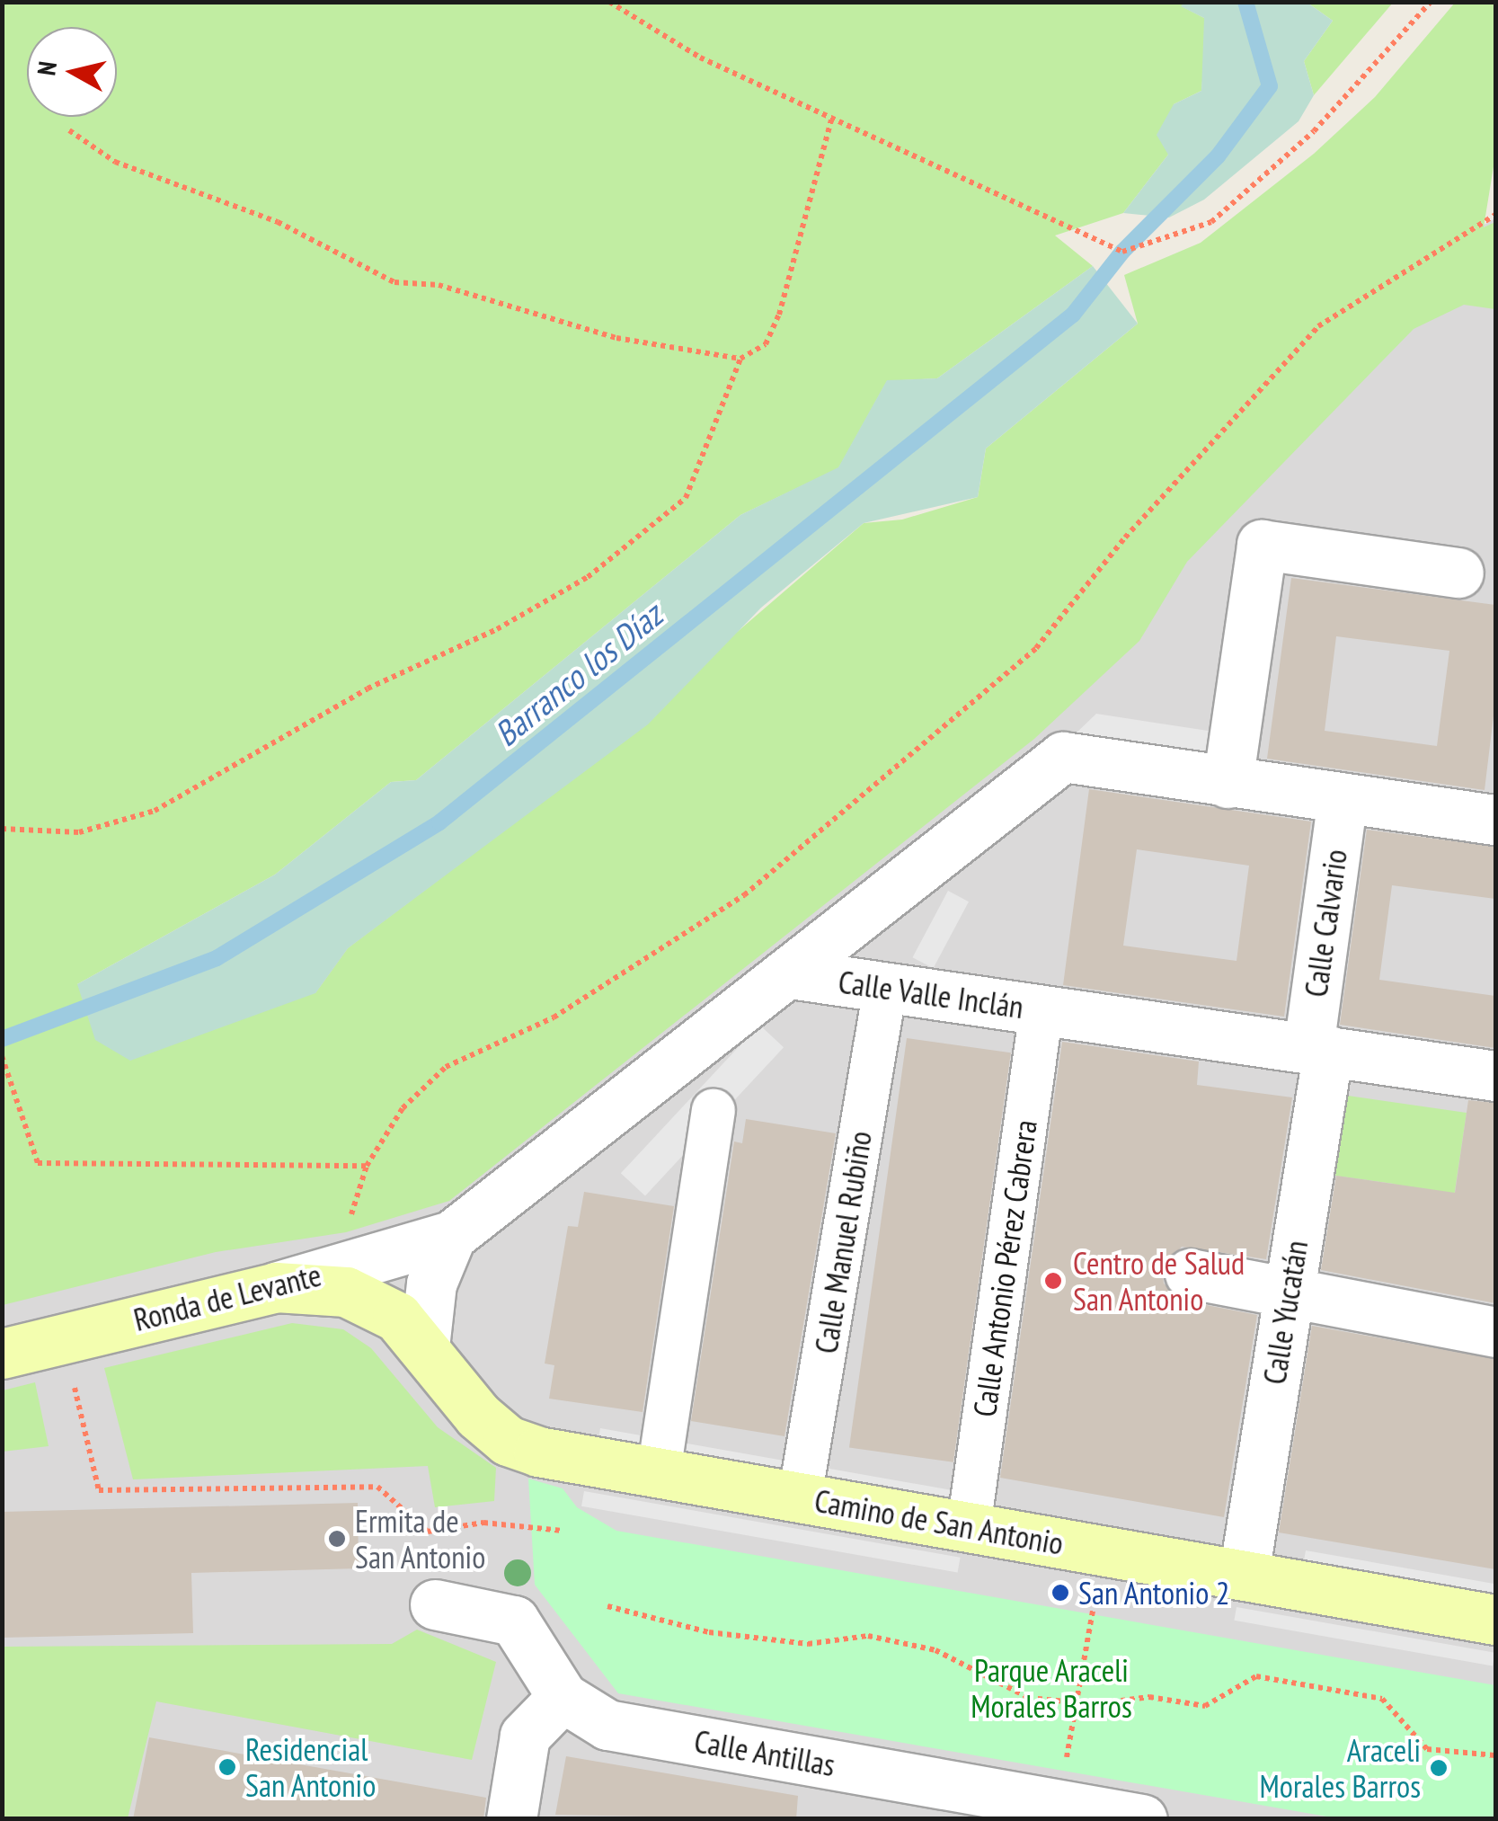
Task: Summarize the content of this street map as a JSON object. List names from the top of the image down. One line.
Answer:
{"streets":{"main road":["Ronda de Levante","Camino de San Antonio"],"street":["Calle Calvario","Calle Valle Inclán","Calle Manuel Rubiño","Calle Antonio Pérez Cabrera","Calle Yucatán","Calle Antillas"]},"crossings":[["Calle Calvario","Calle Valle Inclán"],["Calle Calvario","Calle Yucatán"],["Calle Valle Inclán","Calle Manuel Rubiño"],["Calle Valle Inclán","Calle Antonio Pérez Cabrera"],["Calle Valle Inclán","Calle Yucatán"],["Calle Manuel Rubiño","Camino de San Antonio"],["Calle Antonio Pérez Cabrera","Camino de San Antonio"],["Ronda de Levante","Camino de San Antonio"],["Calle Yucatán","Camino de San Antonio"]],"water":["Barranco los Díaz"],"parks":["Parque Araceli Morales Barros"],"places":["Centro de Salud San Antonio","Ermita de San Antonio","San Antonio 2","Residencial San Antonio","Araceli Morales Barros"],"north":"left"}
